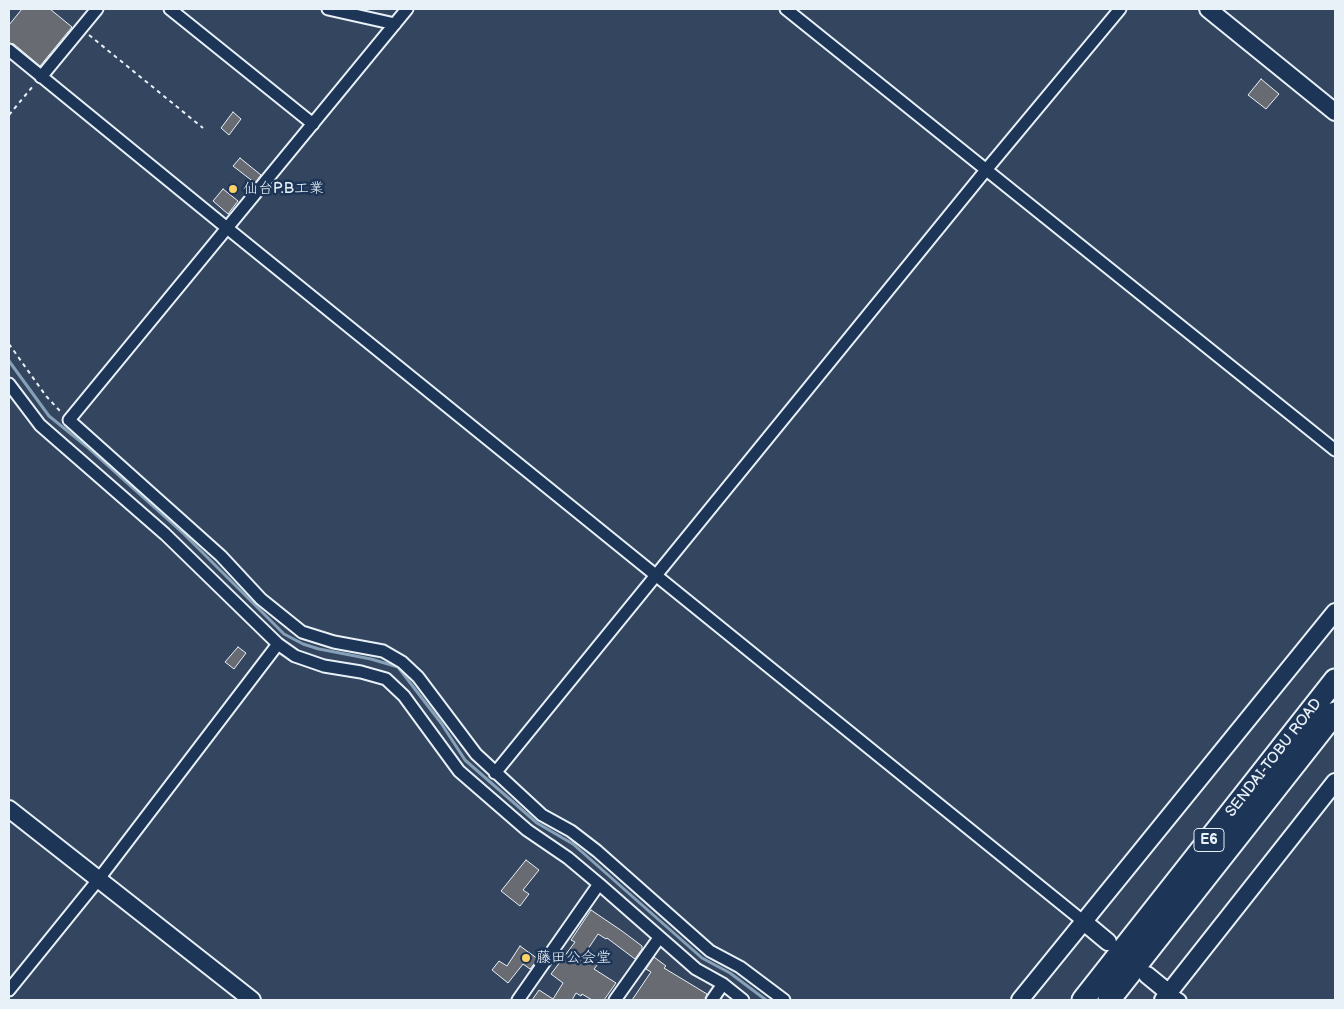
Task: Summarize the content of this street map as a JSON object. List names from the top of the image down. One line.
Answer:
{"streets":{"highway":["SENDAI-TOBU ROAD","E6"]},"places":["仙台P.B工業","藤田公会堂"]}
